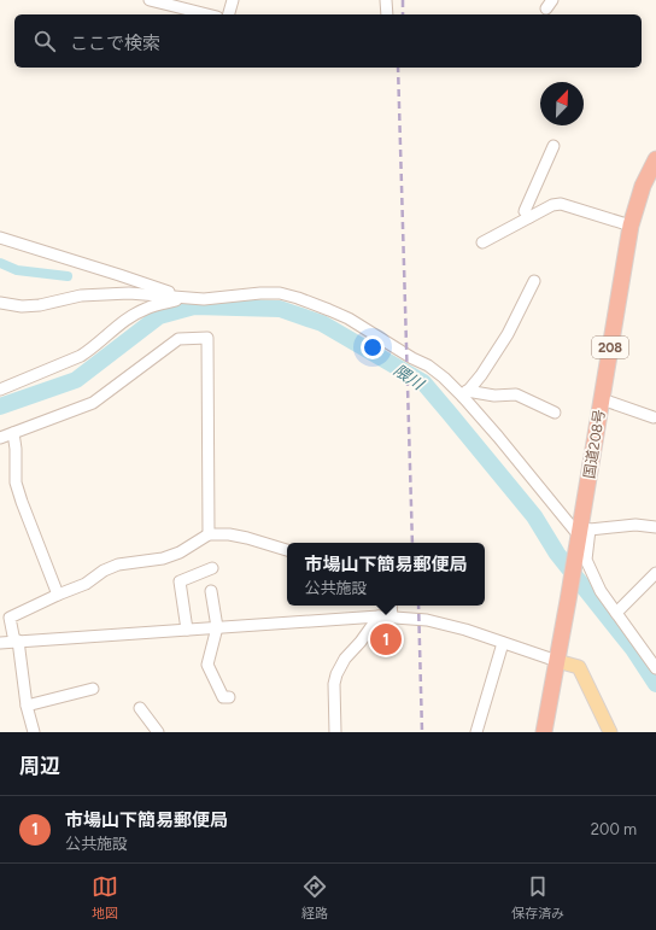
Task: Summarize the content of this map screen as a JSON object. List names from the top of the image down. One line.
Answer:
{"streets":{"highway":["208","国道208号"]},"water":["隈川"],"north":"top right","page":{"search":"ここで検索","popup":["市場山下簡易郵便局","公共施設"],"pins":"1","heading":"周辺","list":[{"mark":"1","name":"市場山下簡易郵便局","note":"公共施設","value":"200 m"}],"nav":["地図","経路","保存済み"]}}
